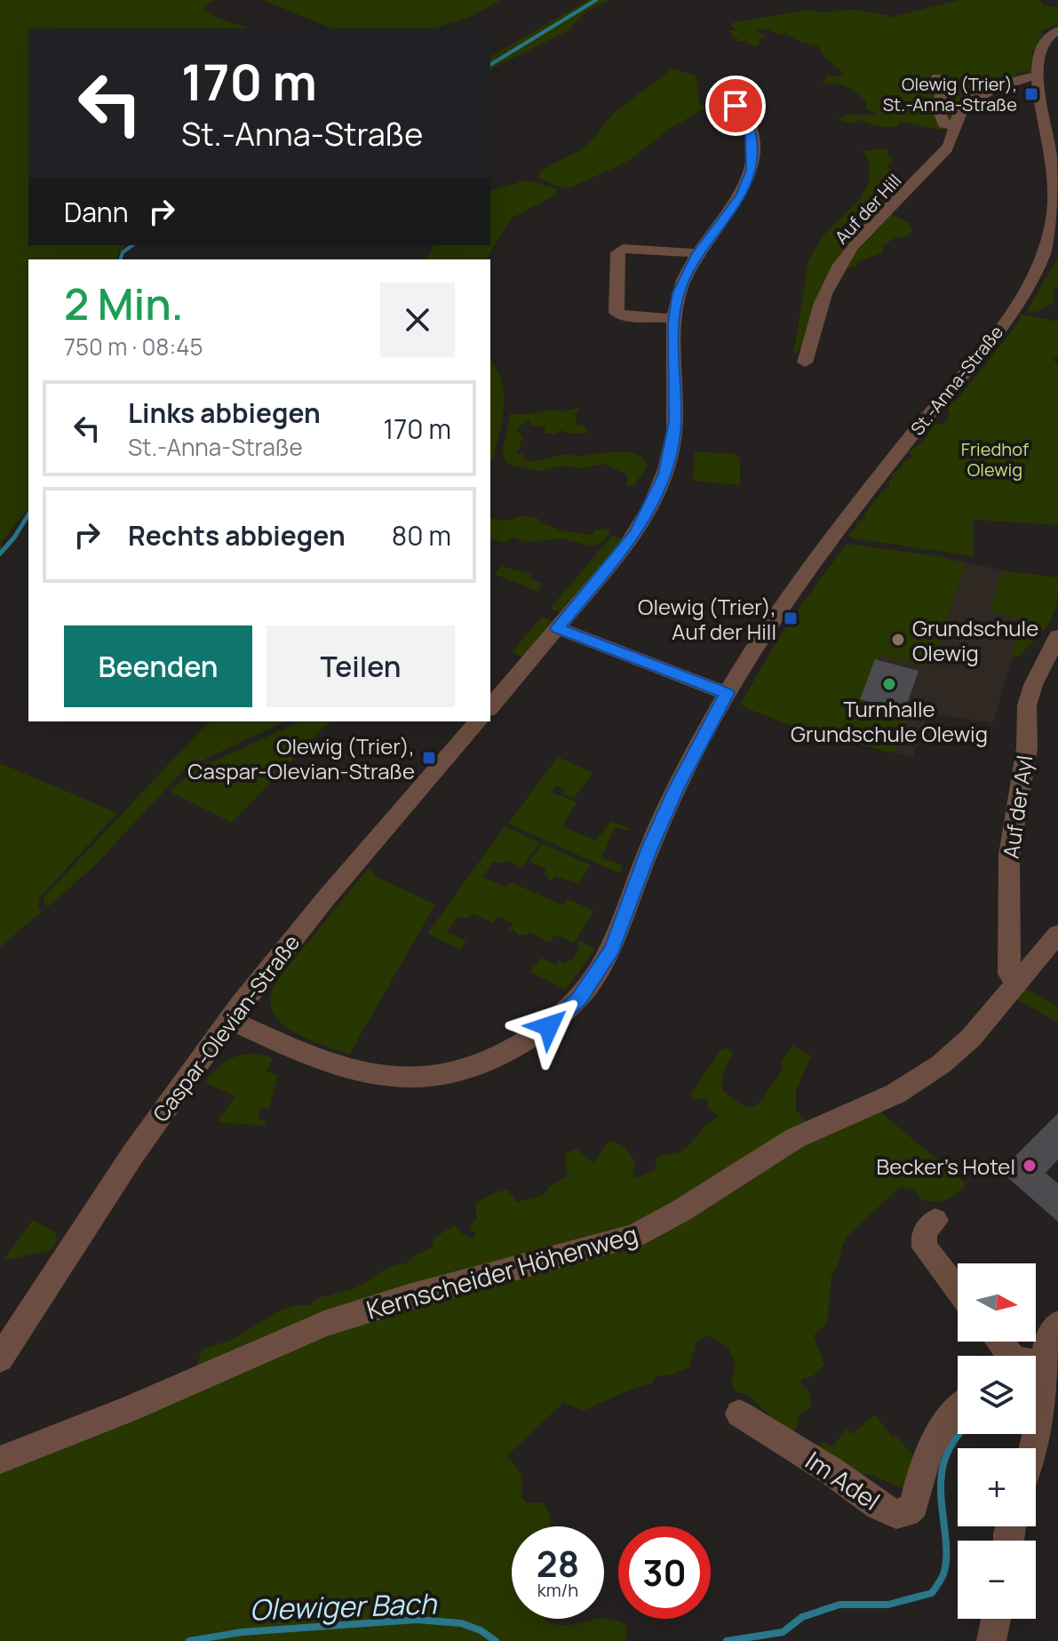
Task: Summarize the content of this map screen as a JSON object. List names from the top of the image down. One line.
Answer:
{"streets":{"street":["Auf der Hill","St.-Anna-Straße","Auf der Ayl","Caspar-Olevian-Straße","Kernscheider Höhenweg","Im Adel"]},"crossings":[["Auf der Hill","St.-Anna-Straße"],["St.-Anna-Straße","Caspar-Olevian-Straße"],["Auf der Ayl","Kernscheider Höhenweg"]],"water":["Olewiger Bach"],"parks":["Friedhof Olewig"],"places":{"transit":["Olewig (Trier), St.-Anna-Straße","Olewig (Trier), Auf der Hill","Olewig (Trier), Caspar-Olevian-Straße"],"other":["Grundschule Olewig","Turnhalle Grundschule Olewig","Becker's Hotel"]},"north":"right","page":{"turn":["170 m","St.-Anna-Straße"],"then":"Dann","heading":["2 Min.","750 m · 08:45"],"list":[{"name":"Links abbiegen","note":"St.-Anna-Straße","value":"170 m"},{"name":"Rechts abbiegen","value":"80 m"}],"buttons":["Beenden","Teilen"],"map_buttons":["+","−"],"speed":"28 km/h","limit":"30"}}
